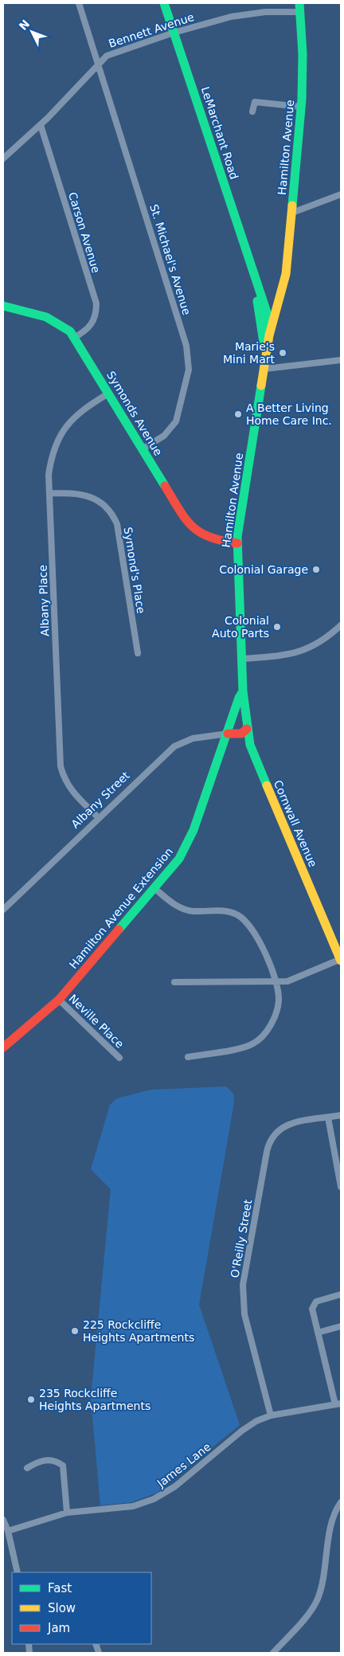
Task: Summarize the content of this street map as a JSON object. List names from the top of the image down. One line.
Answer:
{"streets":{"street":["Bennett Avenue","LeMarchant Road","Hamilton Avenue","Carson Avenue","St. Michael's Avenue","Symonds Avenue","Symond's Place","Albany Place","Albany Street","Cornwall Avenue","Hamilton Avenue Extension","Neville Place","O'Reilly Street","James Lane"]},"crossings":[["Bennett Avenue","LeMarchant Road"],["Bennett Avenue","Hamilton Avenue"],["Bennett Avenue","Carson Avenue"],["Bennett Avenue","St. Michael's Avenue"],["LeMarchant Road","Hamilton Avenue"],["Hamilton Avenue","Symonds Avenue"],["Hamilton Avenue","Cornwall Avenue"],["Hamilton Avenue","Hamilton Avenue Extension"],["Carson Avenue","Symonds Avenue"],["St. Michael's Avenue","Symonds Avenue"],["Symonds Avenue","Albany Place"],["Symond's Place","Albany Place"],["Albany Place","Albany Street"],["Albany Street","Cornwall Avenue"],["Albany Street","Hamilton Avenue Extension"],["Cornwall Avenue","Hamilton Avenue Extension"],["Hamilton Avenue Extension","Neville Place"],["O'Reilly Street","James Lane"]],"places":["Marie's Mini Mart","A Better Living Home Care Inc.","Colonial Garage","Colonial Auto Parts","225 Rockcliffe Heights Apartments","235 Rockcliffe Heights Apartments"],"legend":["Fast","Slow","Jam"],"north":"top left"}
